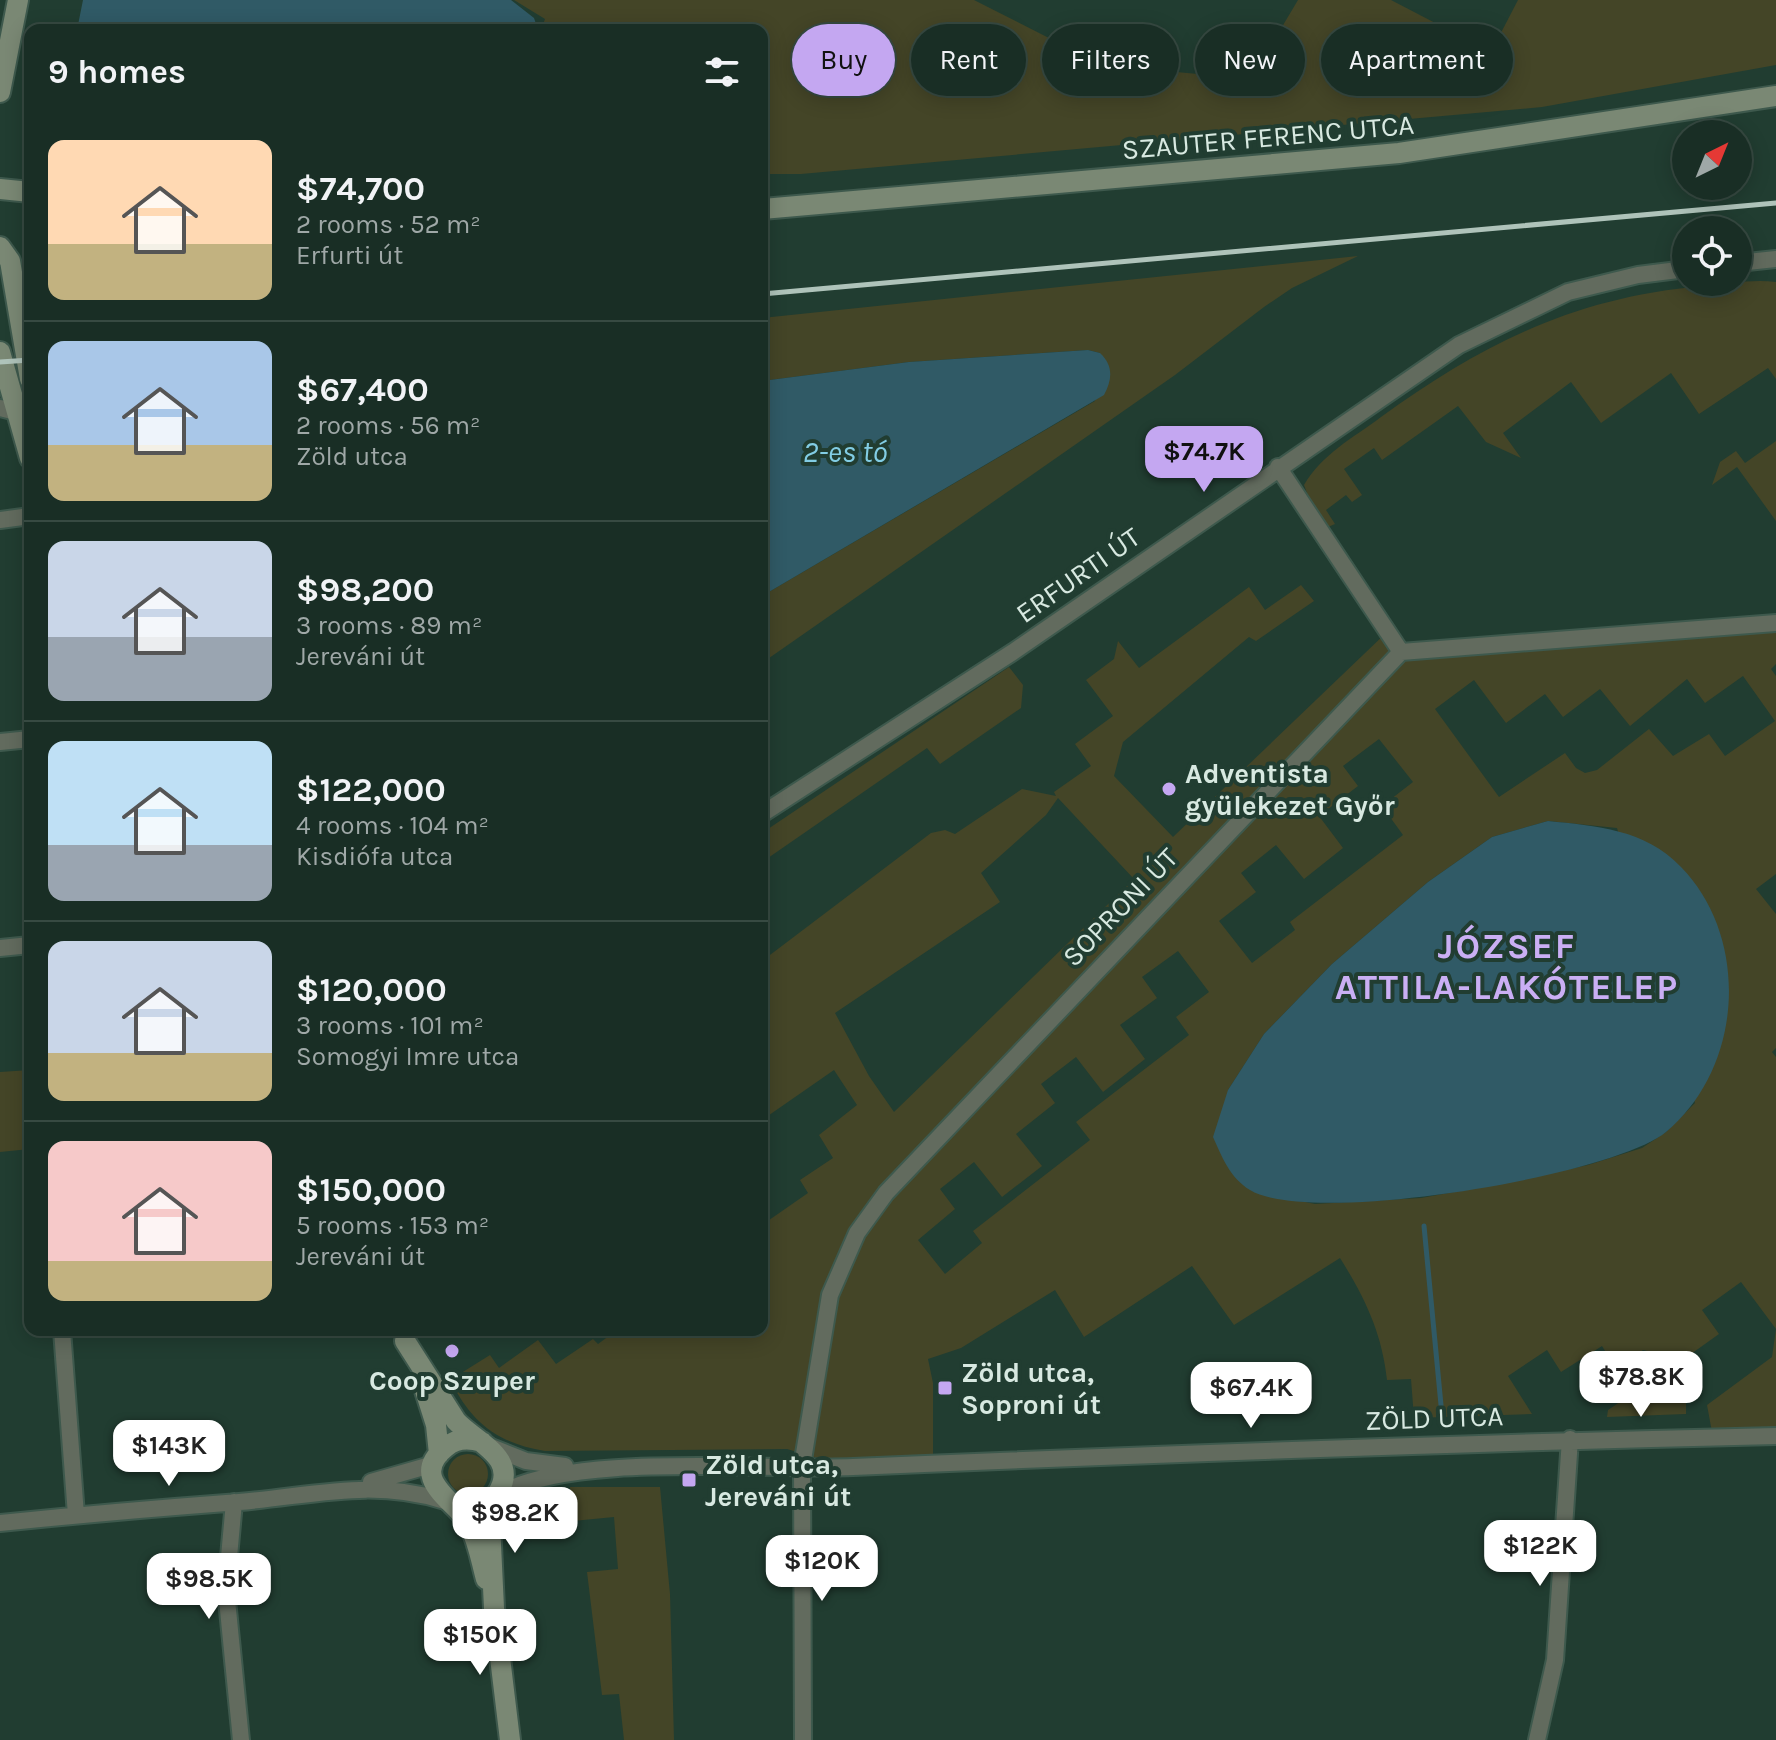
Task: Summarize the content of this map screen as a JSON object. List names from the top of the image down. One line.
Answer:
{"streets":{"street":["SZAUTER FERENC UTCA","ERFURTI ÚT","SOPRONI ÚT","ZÖLD UTCA"]},"crossings":[["SOPRONI ÚT","ZÖLD UTCA"]],"districts":["JÓZSEF ATTILA-LAKÓTELEP"],"water":["2-es tó"],"places":{"other":["Adventista gyülekezet Győr","Coop Szuper"],"transit":["Zöld utca, Soproni út","Zöld utca, Jereváni út"]},"north":"top right","page":{"chip":["Buy","Rent","Filters","New","Apartment"],"heading":"9 homes","list":[{"name":"$74,700","note":"2 rooms · 52 m² · Erfurti út"},{"name":"$67,400","note":"2 rooms · 56 m² · Zöld utca"},{"name":"$98,200","note":"3 rooms · 89 m² · Jereváni út"},{"name":"$122,000","note":"4 rooms · 104 m² · Kisdiófa utca"},{"name":"$120,000","note":"3 rooms · 101 m² · Somogyi Imre utca"},{"name":"$150,000","note":"5 rooms · 153 m² · Jereváni út"}],"price":["$74.7K","$78.8K","$67.4K","$143K","$98.2K","$122K","$120K","$98.5K","$150K"]}}
